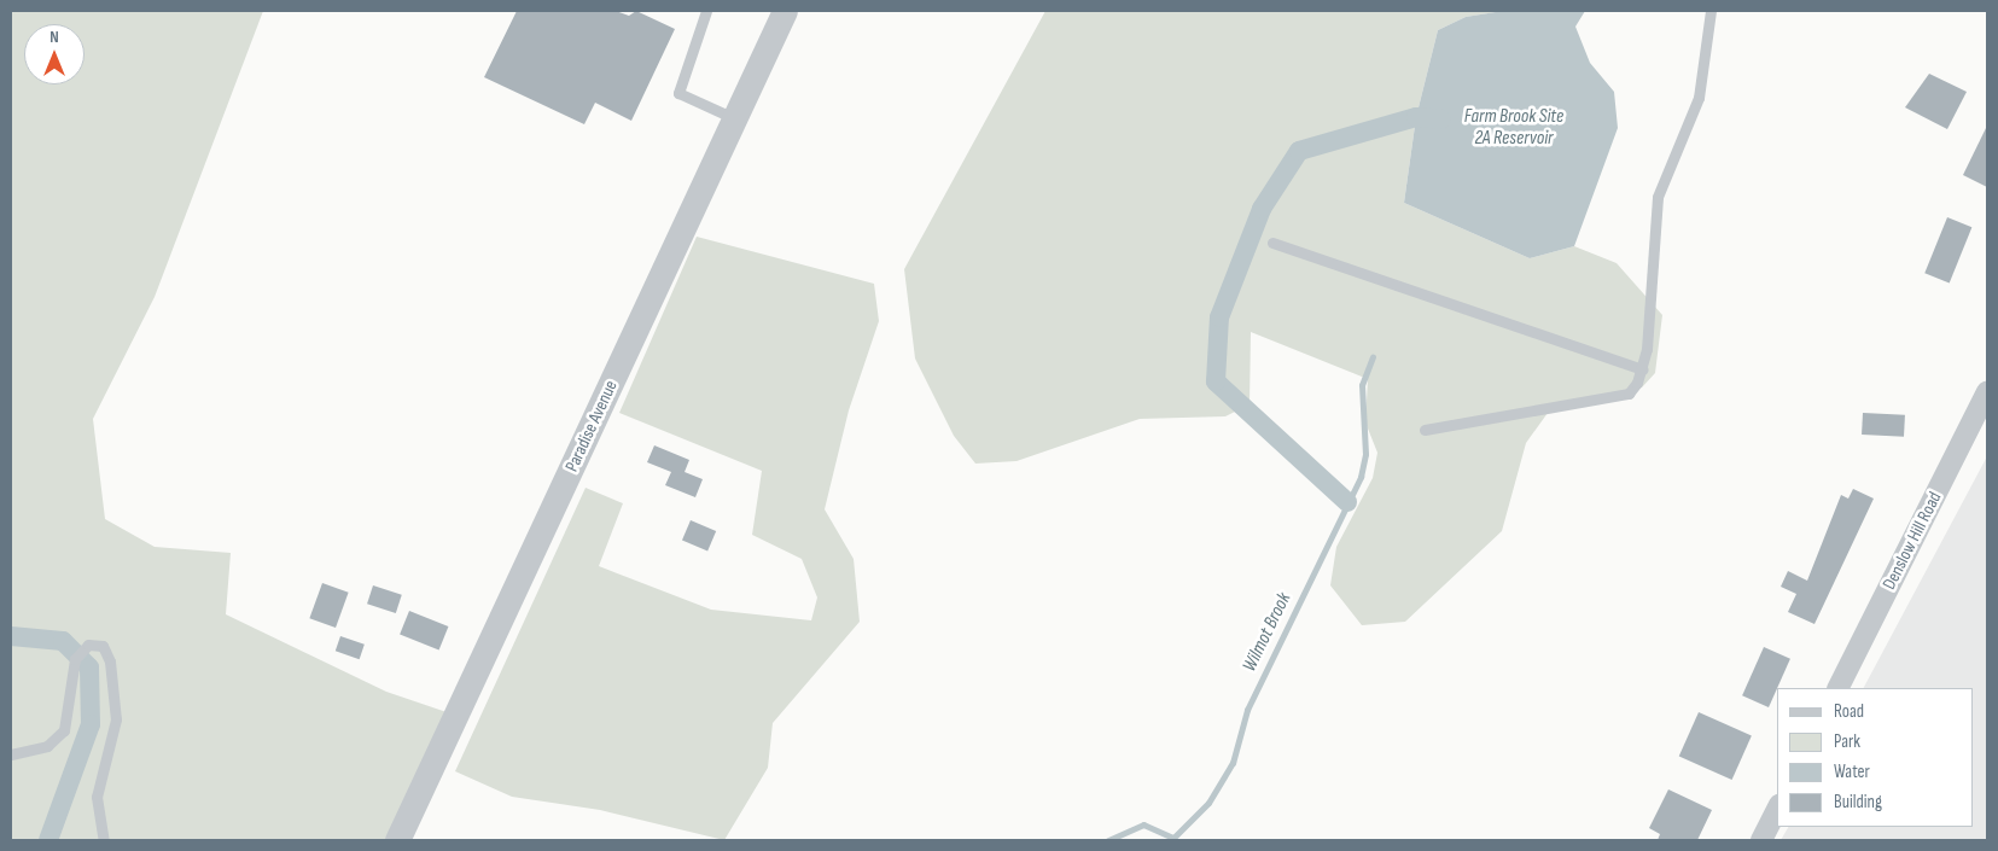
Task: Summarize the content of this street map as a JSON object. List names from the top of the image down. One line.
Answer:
{"streets":{"street":["Paradise Avenue","Denslow Hill Road"]},"water":["Farm Brook Site 2A Reservoir","Wilmot Brook"],"legend":["Road","Park","Water","Building"],"north":"top"}
